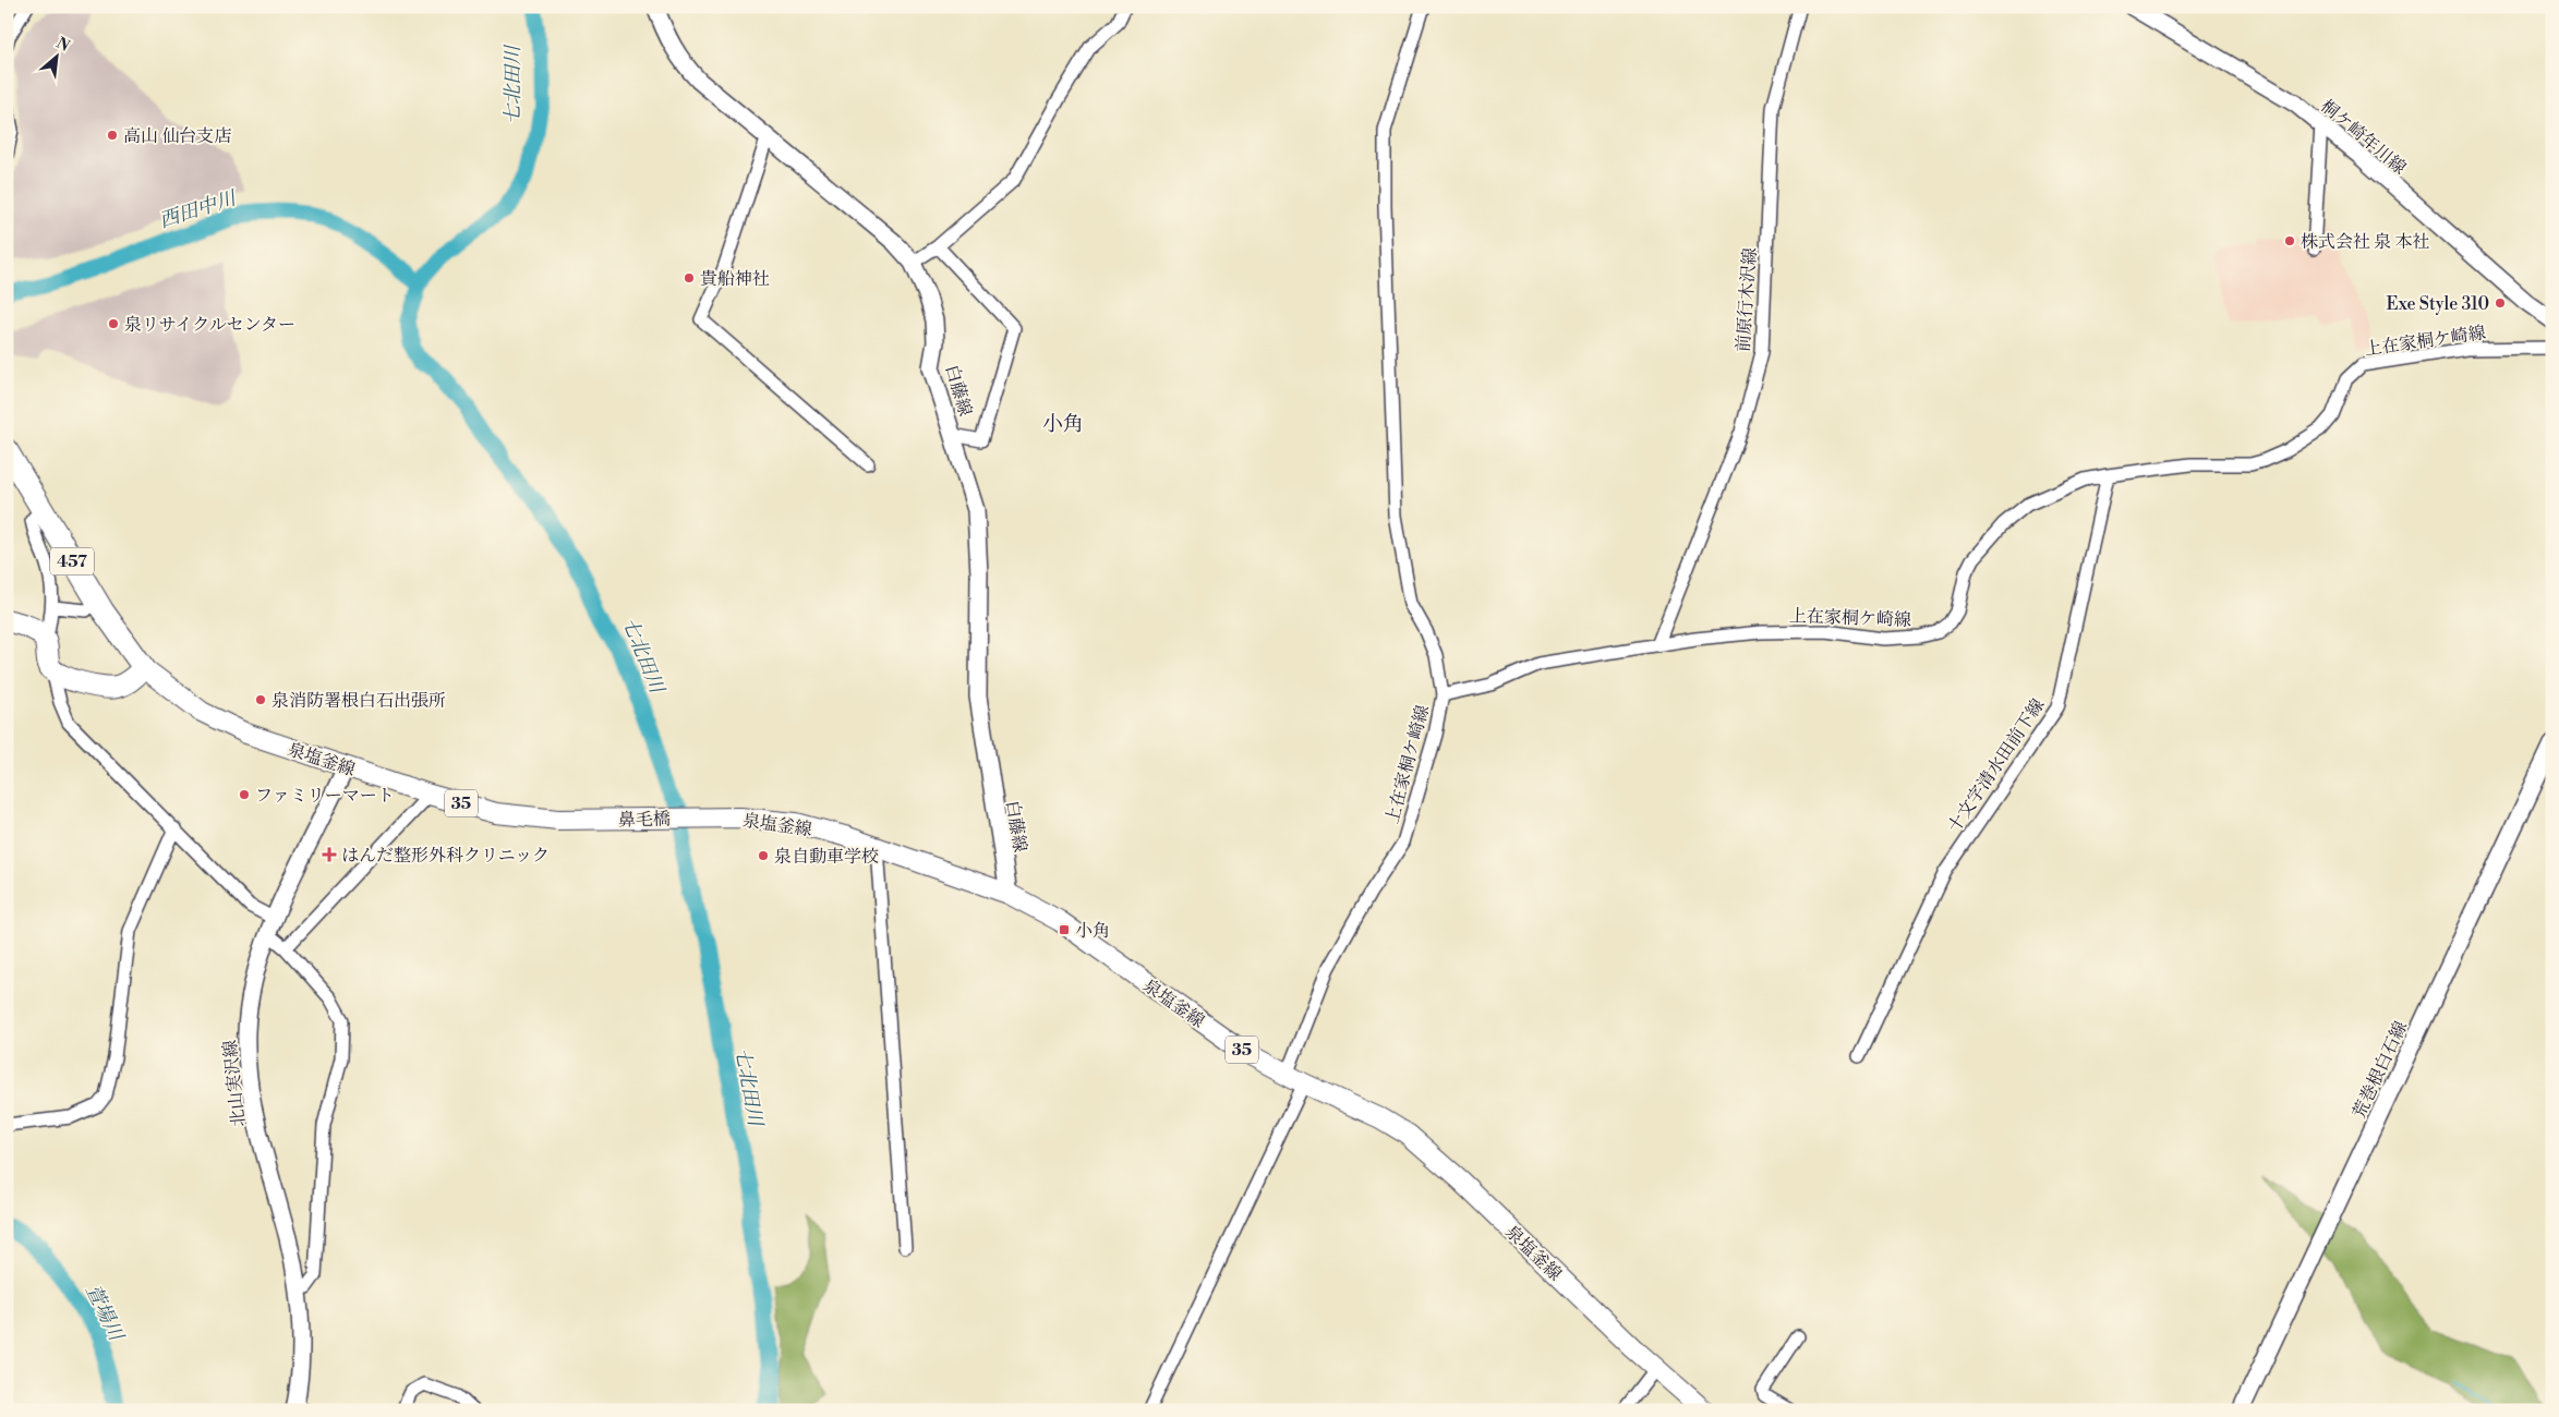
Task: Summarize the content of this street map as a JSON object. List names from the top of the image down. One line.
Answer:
{"streets":{"highway":["457"],"main road":["泉塩釜線","35","鼻毛橋"],"street":["桐ケ崎年川線","前原行木沢線","上在家桐ケ崎線","白藤線","十文字清水田前下線","荒巻根白石線","北山実沢線"]},"crossings":[["前原行木沢線","上在家桐ケ崎線"],["上在家桐ケ崎線","泉塩釜線"],["上在家桐ケ崎線","十文字清水田前下線"],["白藤線","泉塩釜線"],["457","泉塩釜線"],["泉塩釜線","鼻毛橋"],["泉塩釜線","北山実沢線"]],"districts":["小角"],"water":["七北田川","西田中川","萱場川"],"places":{"other":["高山 仙台支店","株式会社 泉 本社","貴船神社","Exe Style 310","泉リサイクルセンター","泉消防署根白石出張所","ファミリーマート","泉自動車学校"],"health":["はんだ整形外科クリニック"],"transit":["小角"]},"north":"top right"}
